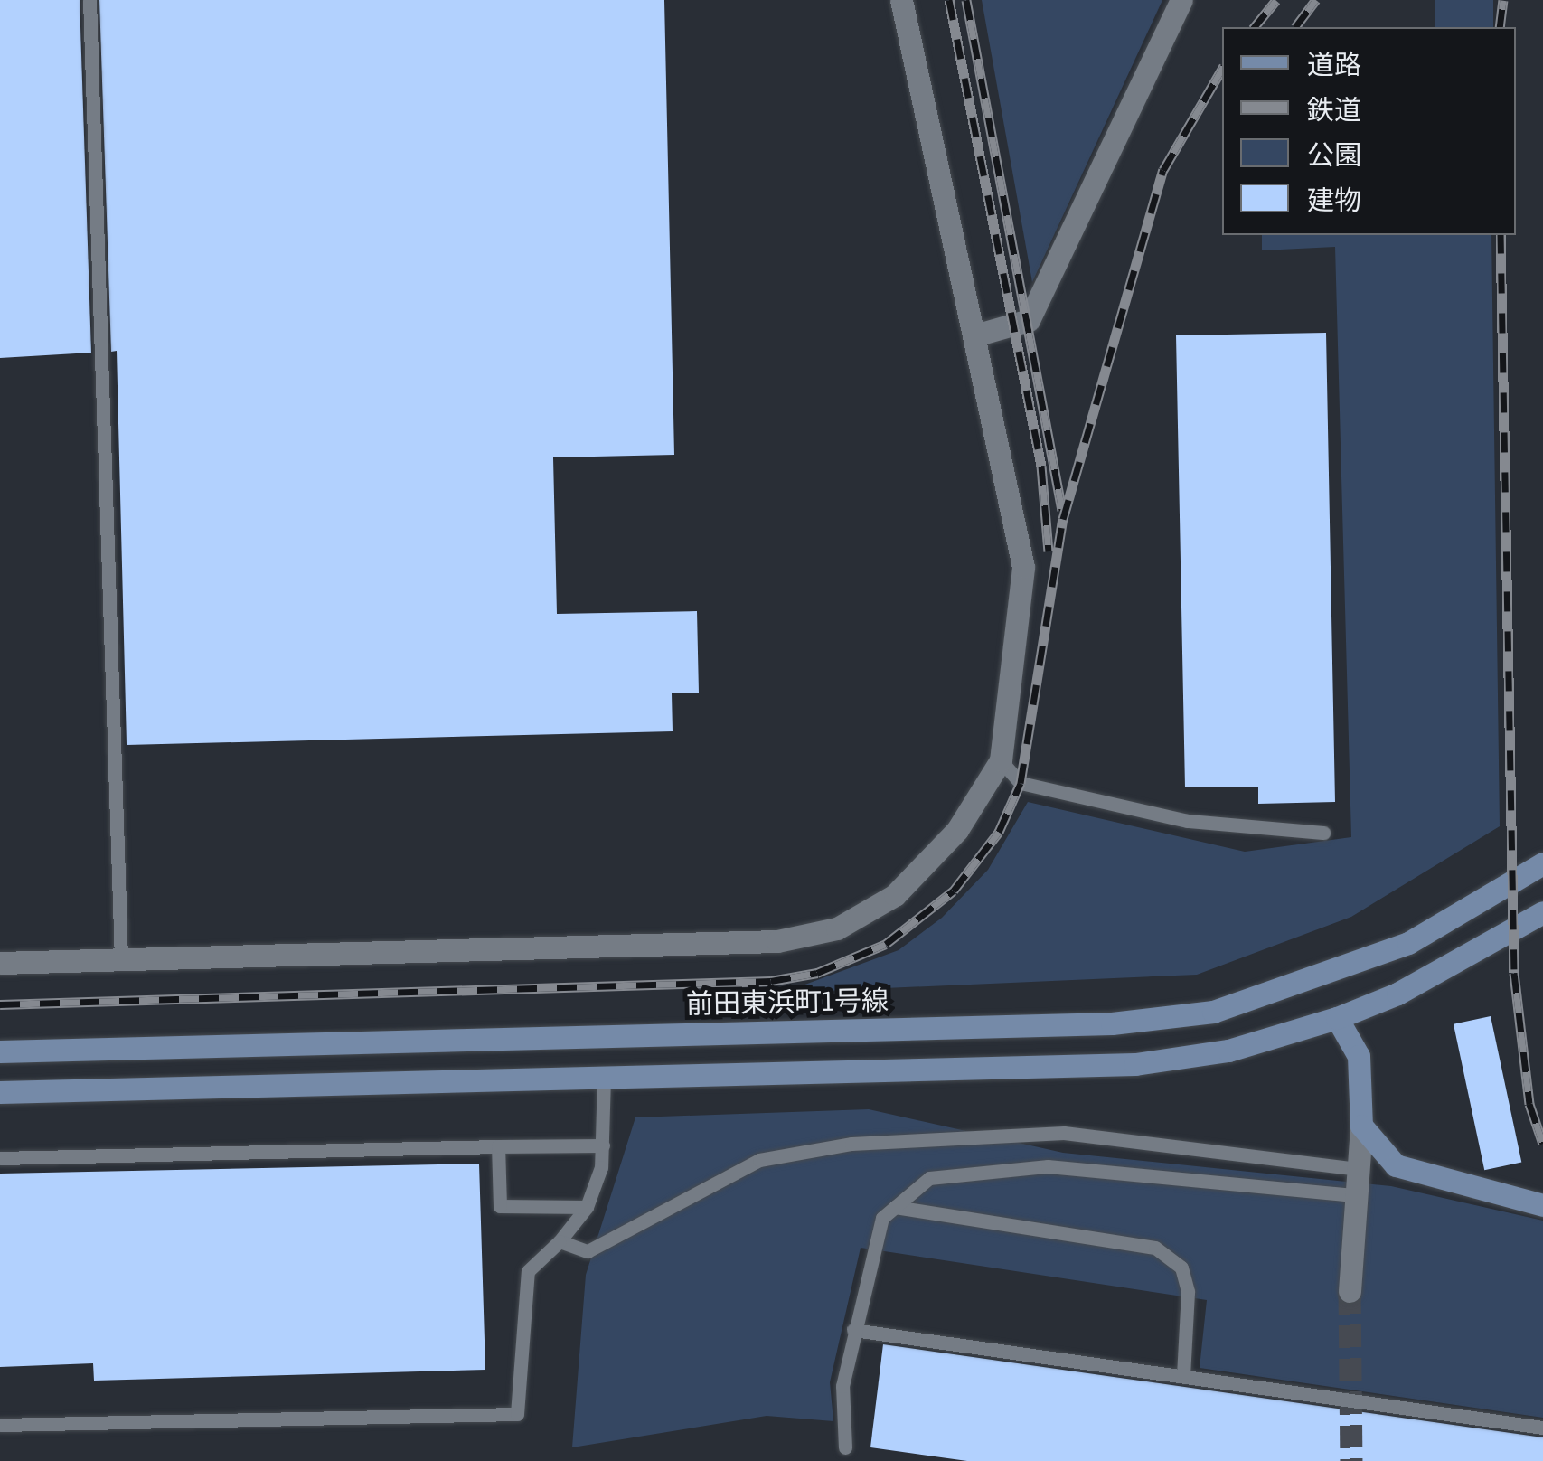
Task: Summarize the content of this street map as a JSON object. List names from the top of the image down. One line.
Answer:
{"streets":{"street":["前田東浜町1号線"]},"legend":["道路","鉄道","公園","建物"]}
